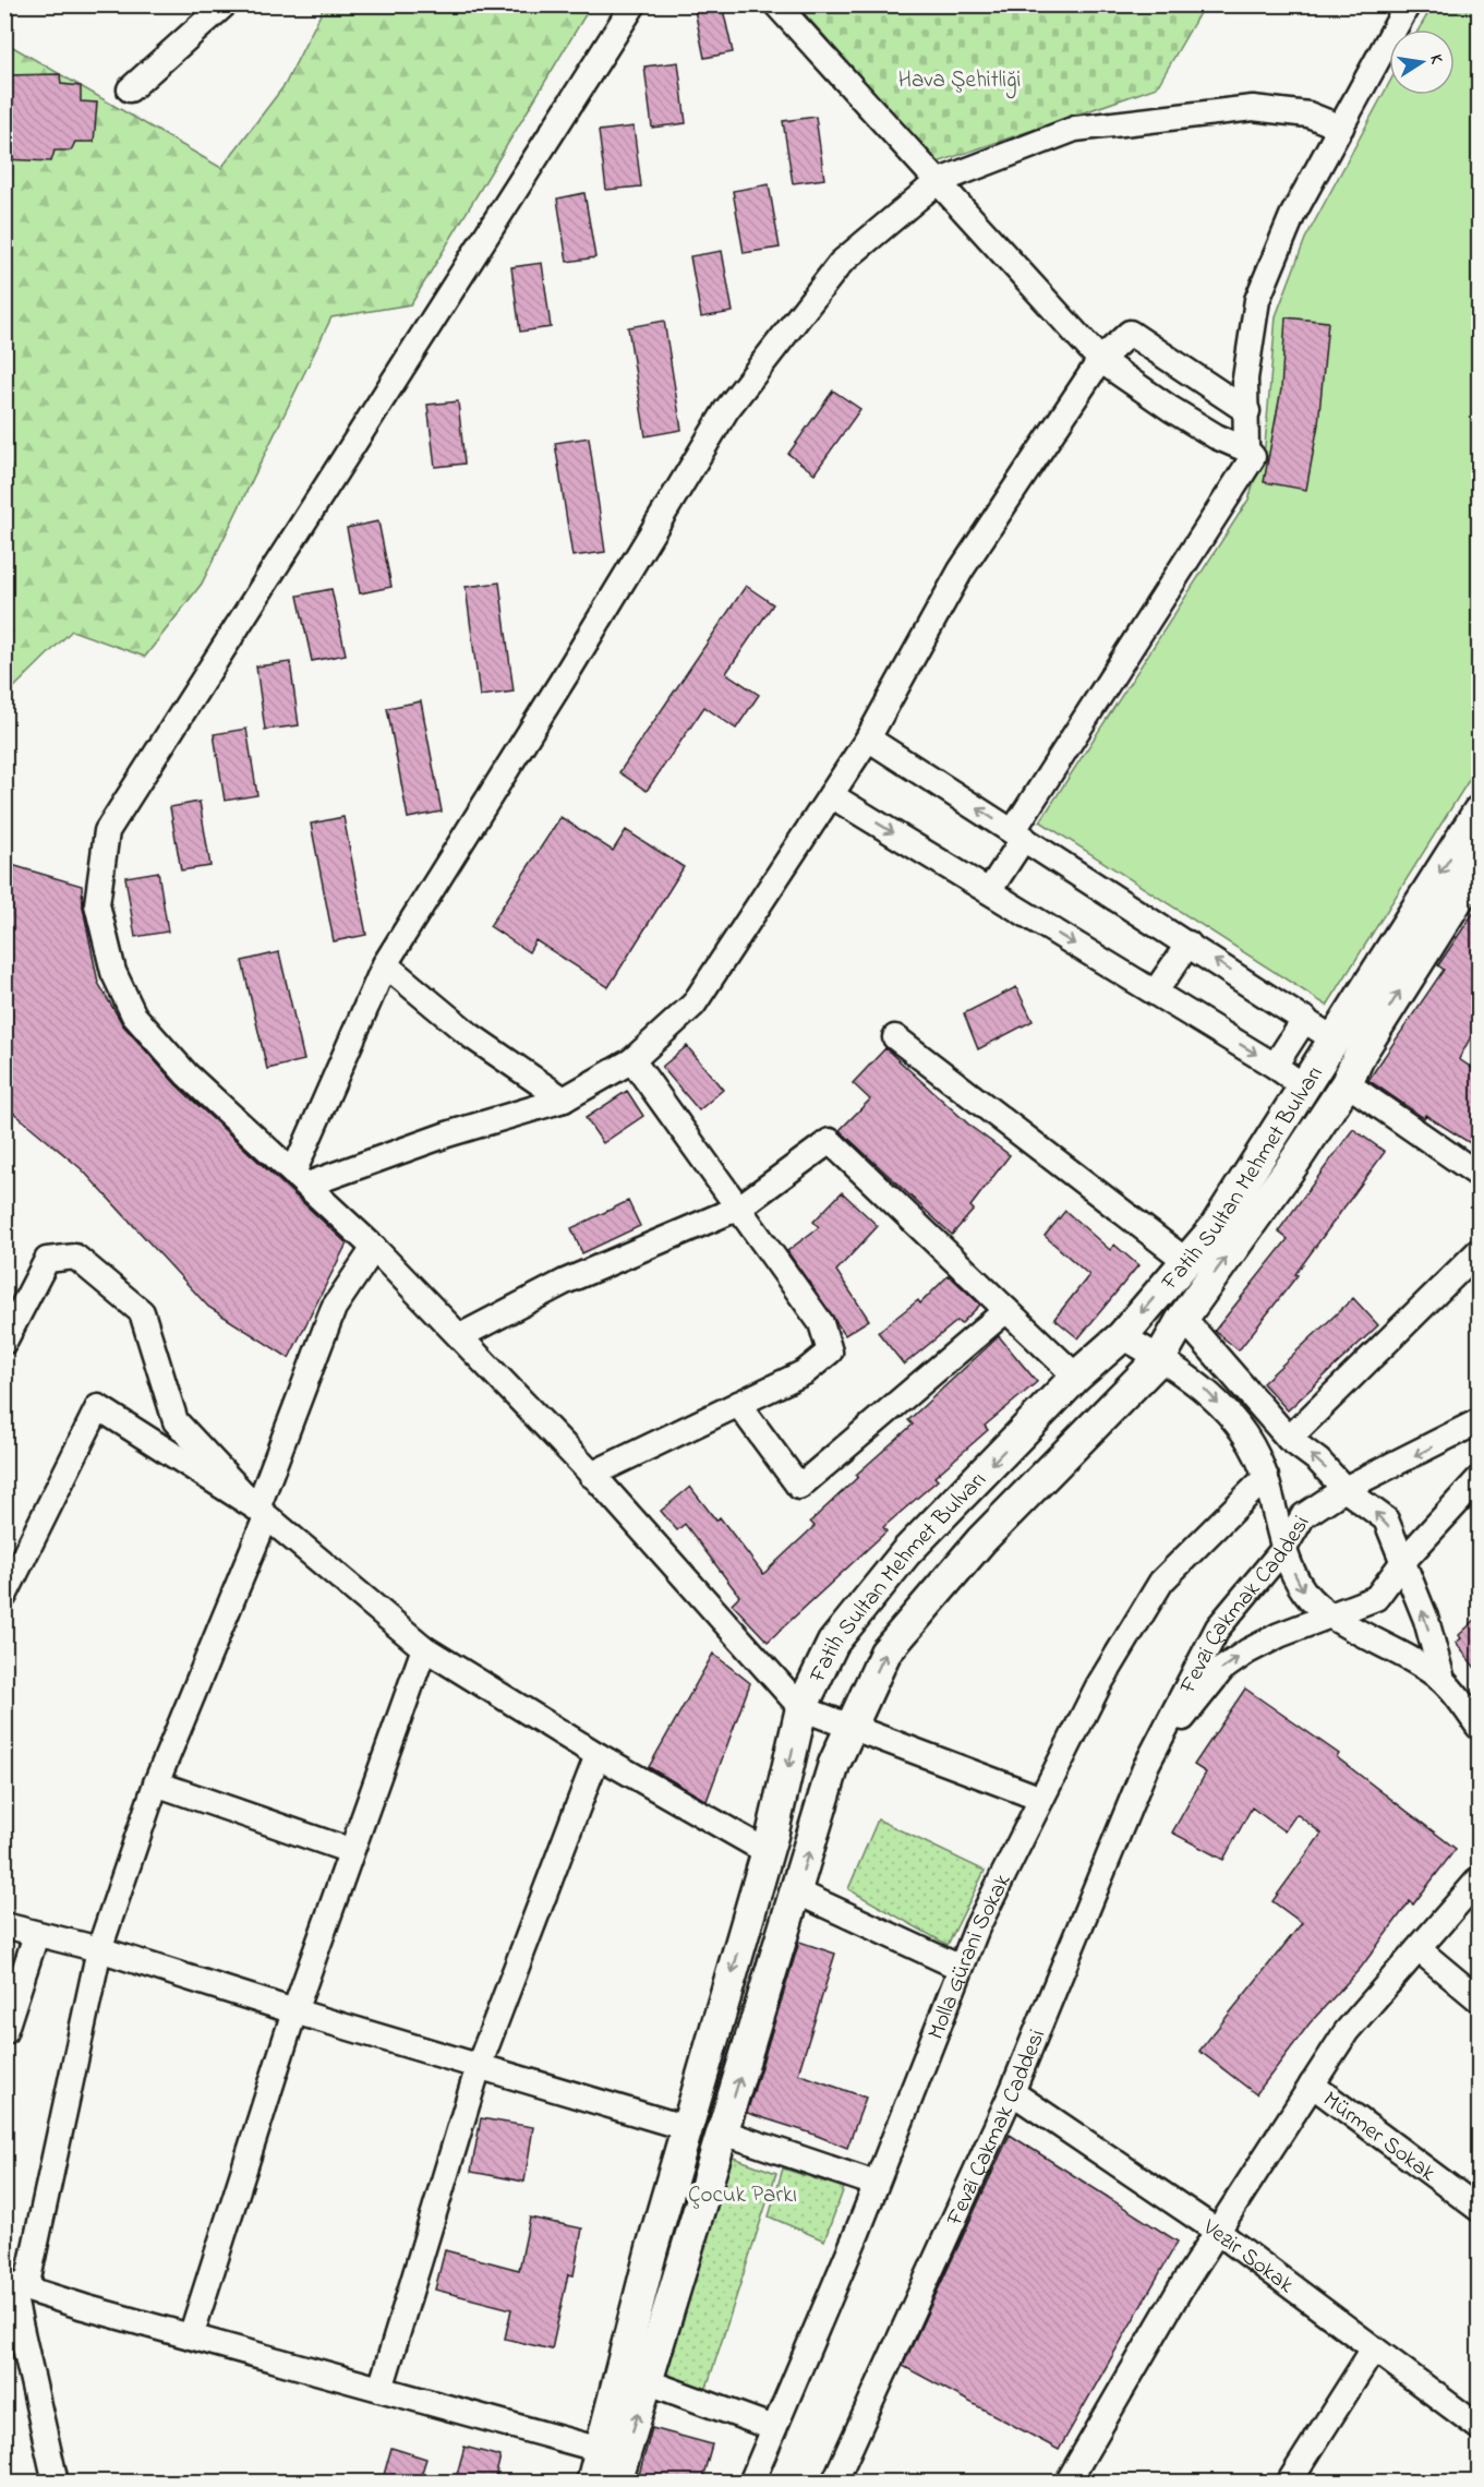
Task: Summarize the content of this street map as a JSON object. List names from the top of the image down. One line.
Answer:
{"streets":{"main road":["Fatih Sultan Mehmet Bulvarı"],"street":["Fevzi Çakmak Caddesi","Molla Gürani Sokak","Mürmer Sokak","Vezir Sokak"]},"crossings":[["Fevzi Çakmak Caddesi","Vezir Sokak"]],"parks":["Hava Şehitliği","Çocuk Parkı"],"north":"right"}
